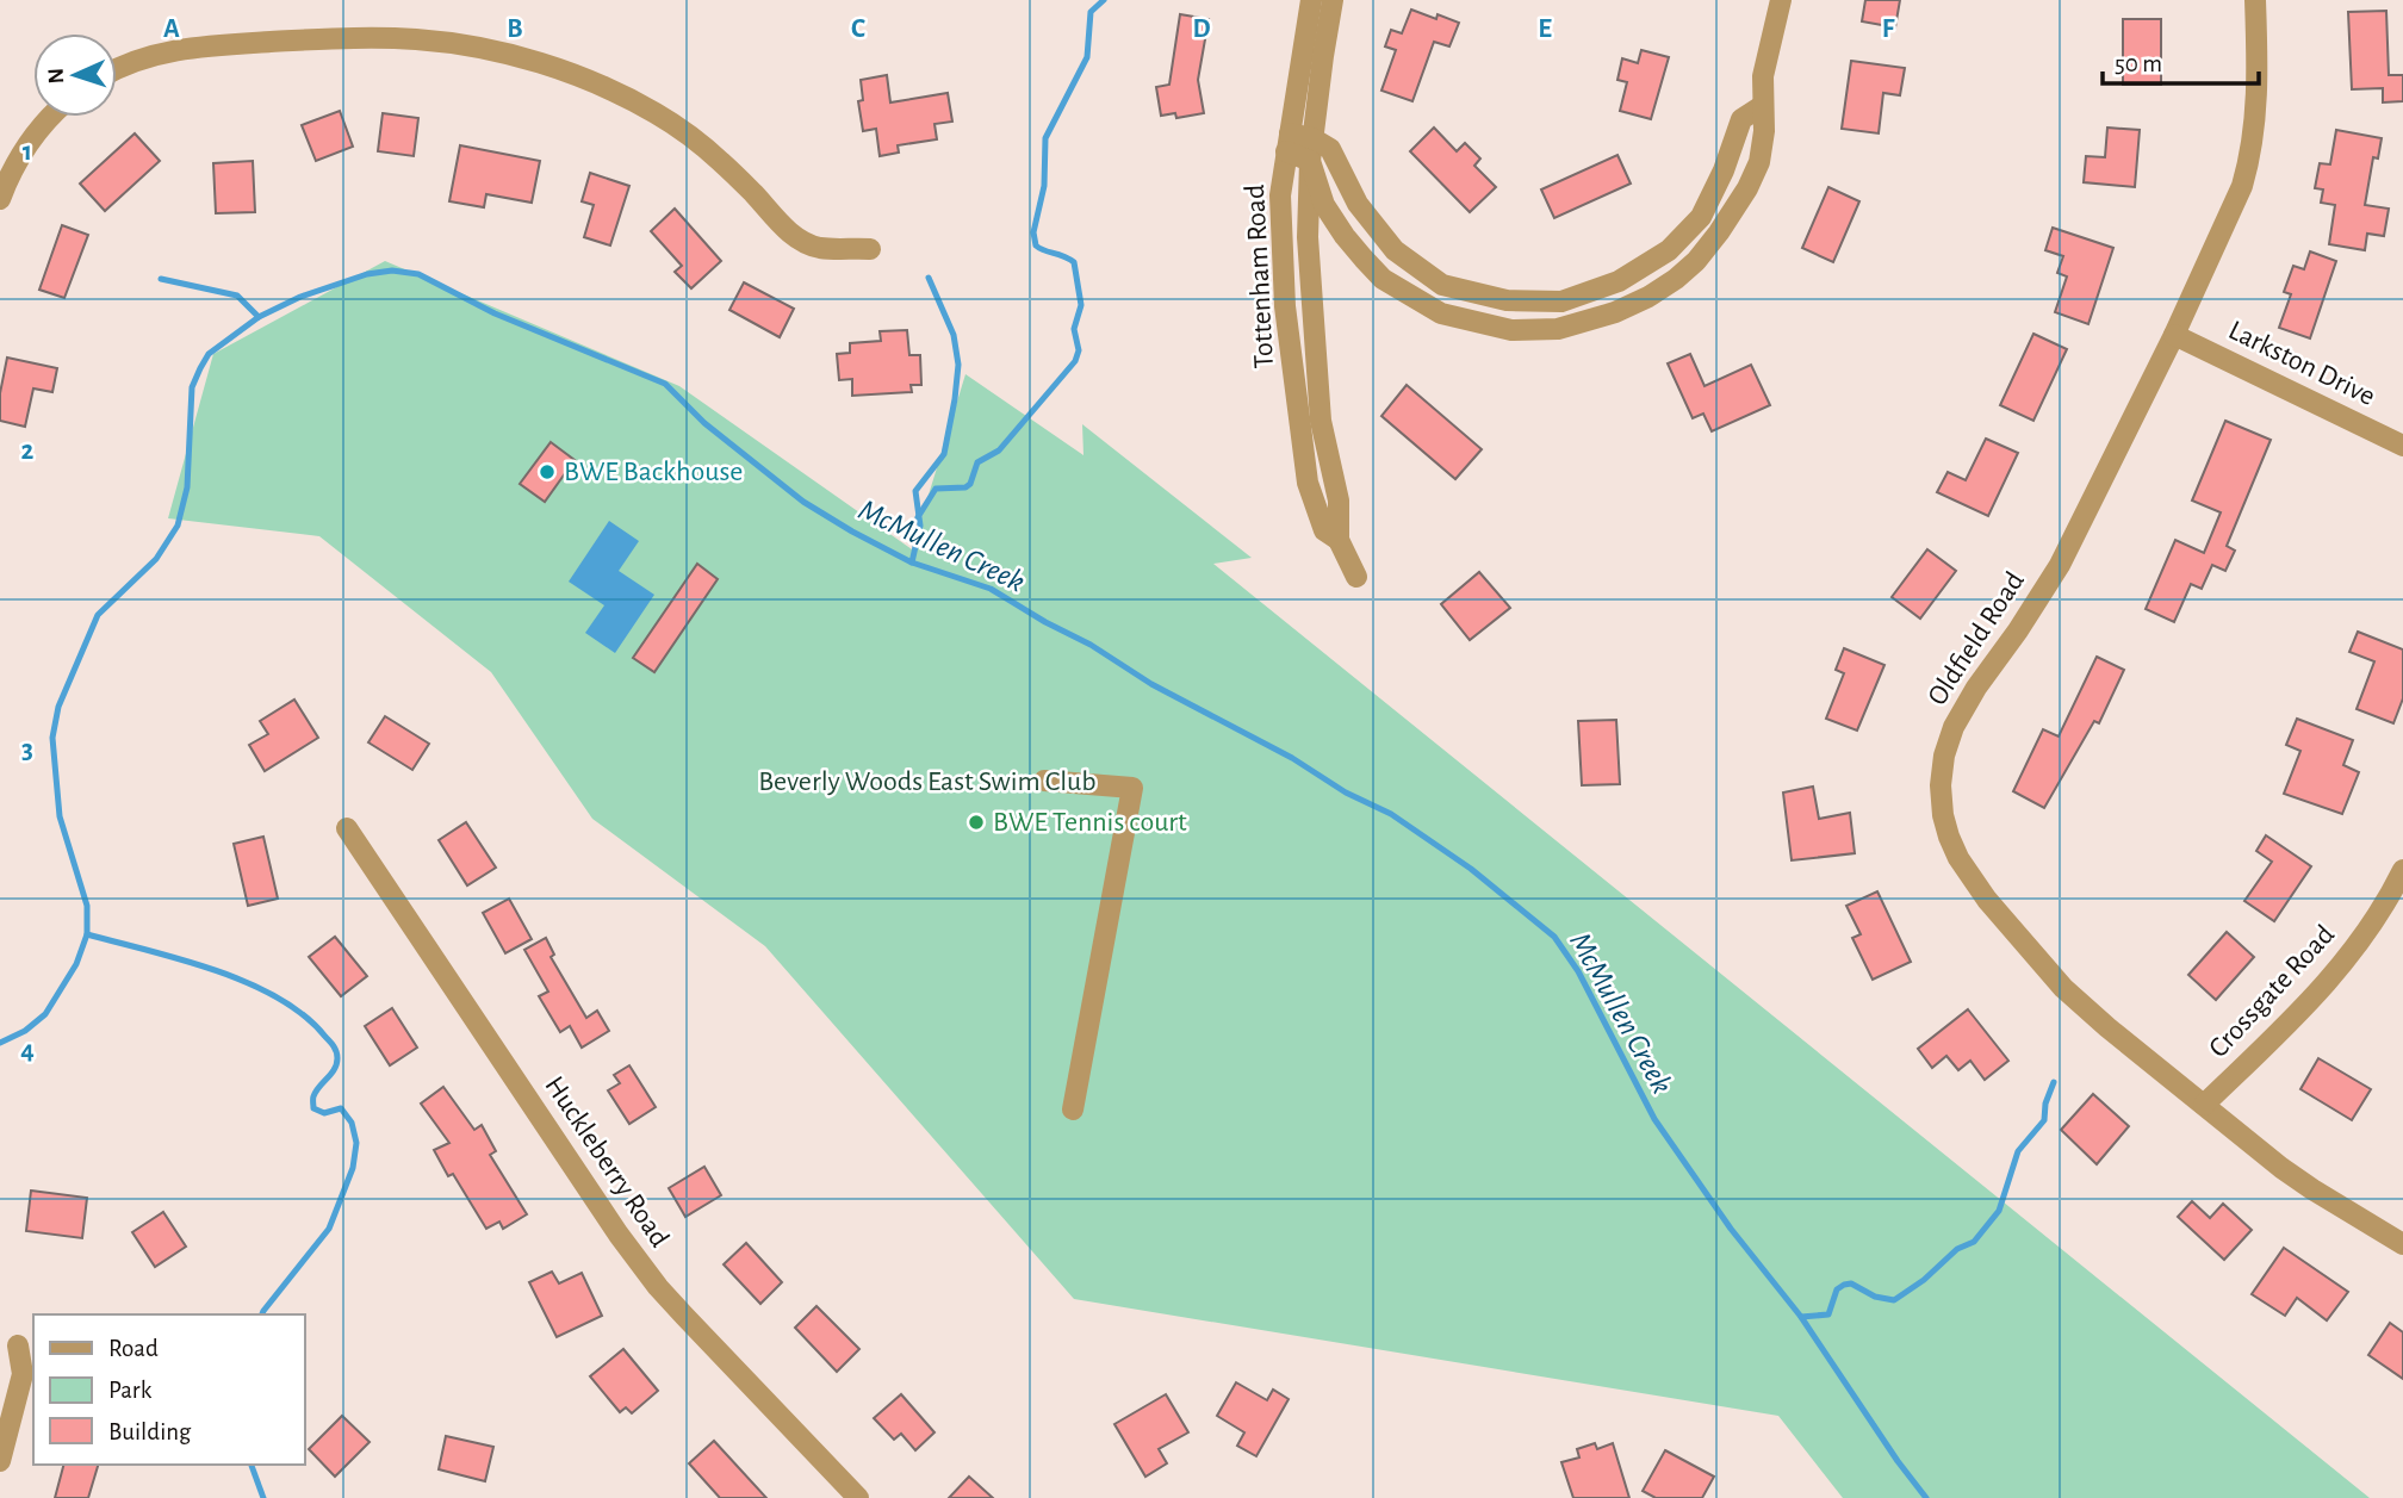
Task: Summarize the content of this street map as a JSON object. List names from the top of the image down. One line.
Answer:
{"streets":{"street":["Tottenham Road","Larkston Drive","Oldfield Road","Crossgate Road","Huckleberry Road"]},"crossings":[["Larkston Drive","Oldfield Road"],["Oldfield Road","Crossgate Road"]],"water":["McMullen Creek"],"parks":["Beverly Woods East Swim Club"],"places":["BWE Backhouse","BWE Tennis court"],"legend":["Road","Park","Building"],"scale_bar":"50 m","north":"left","grid":{"columns":["A","B","C","D","E","F"],"rows":["1","2","3","4"]}}
